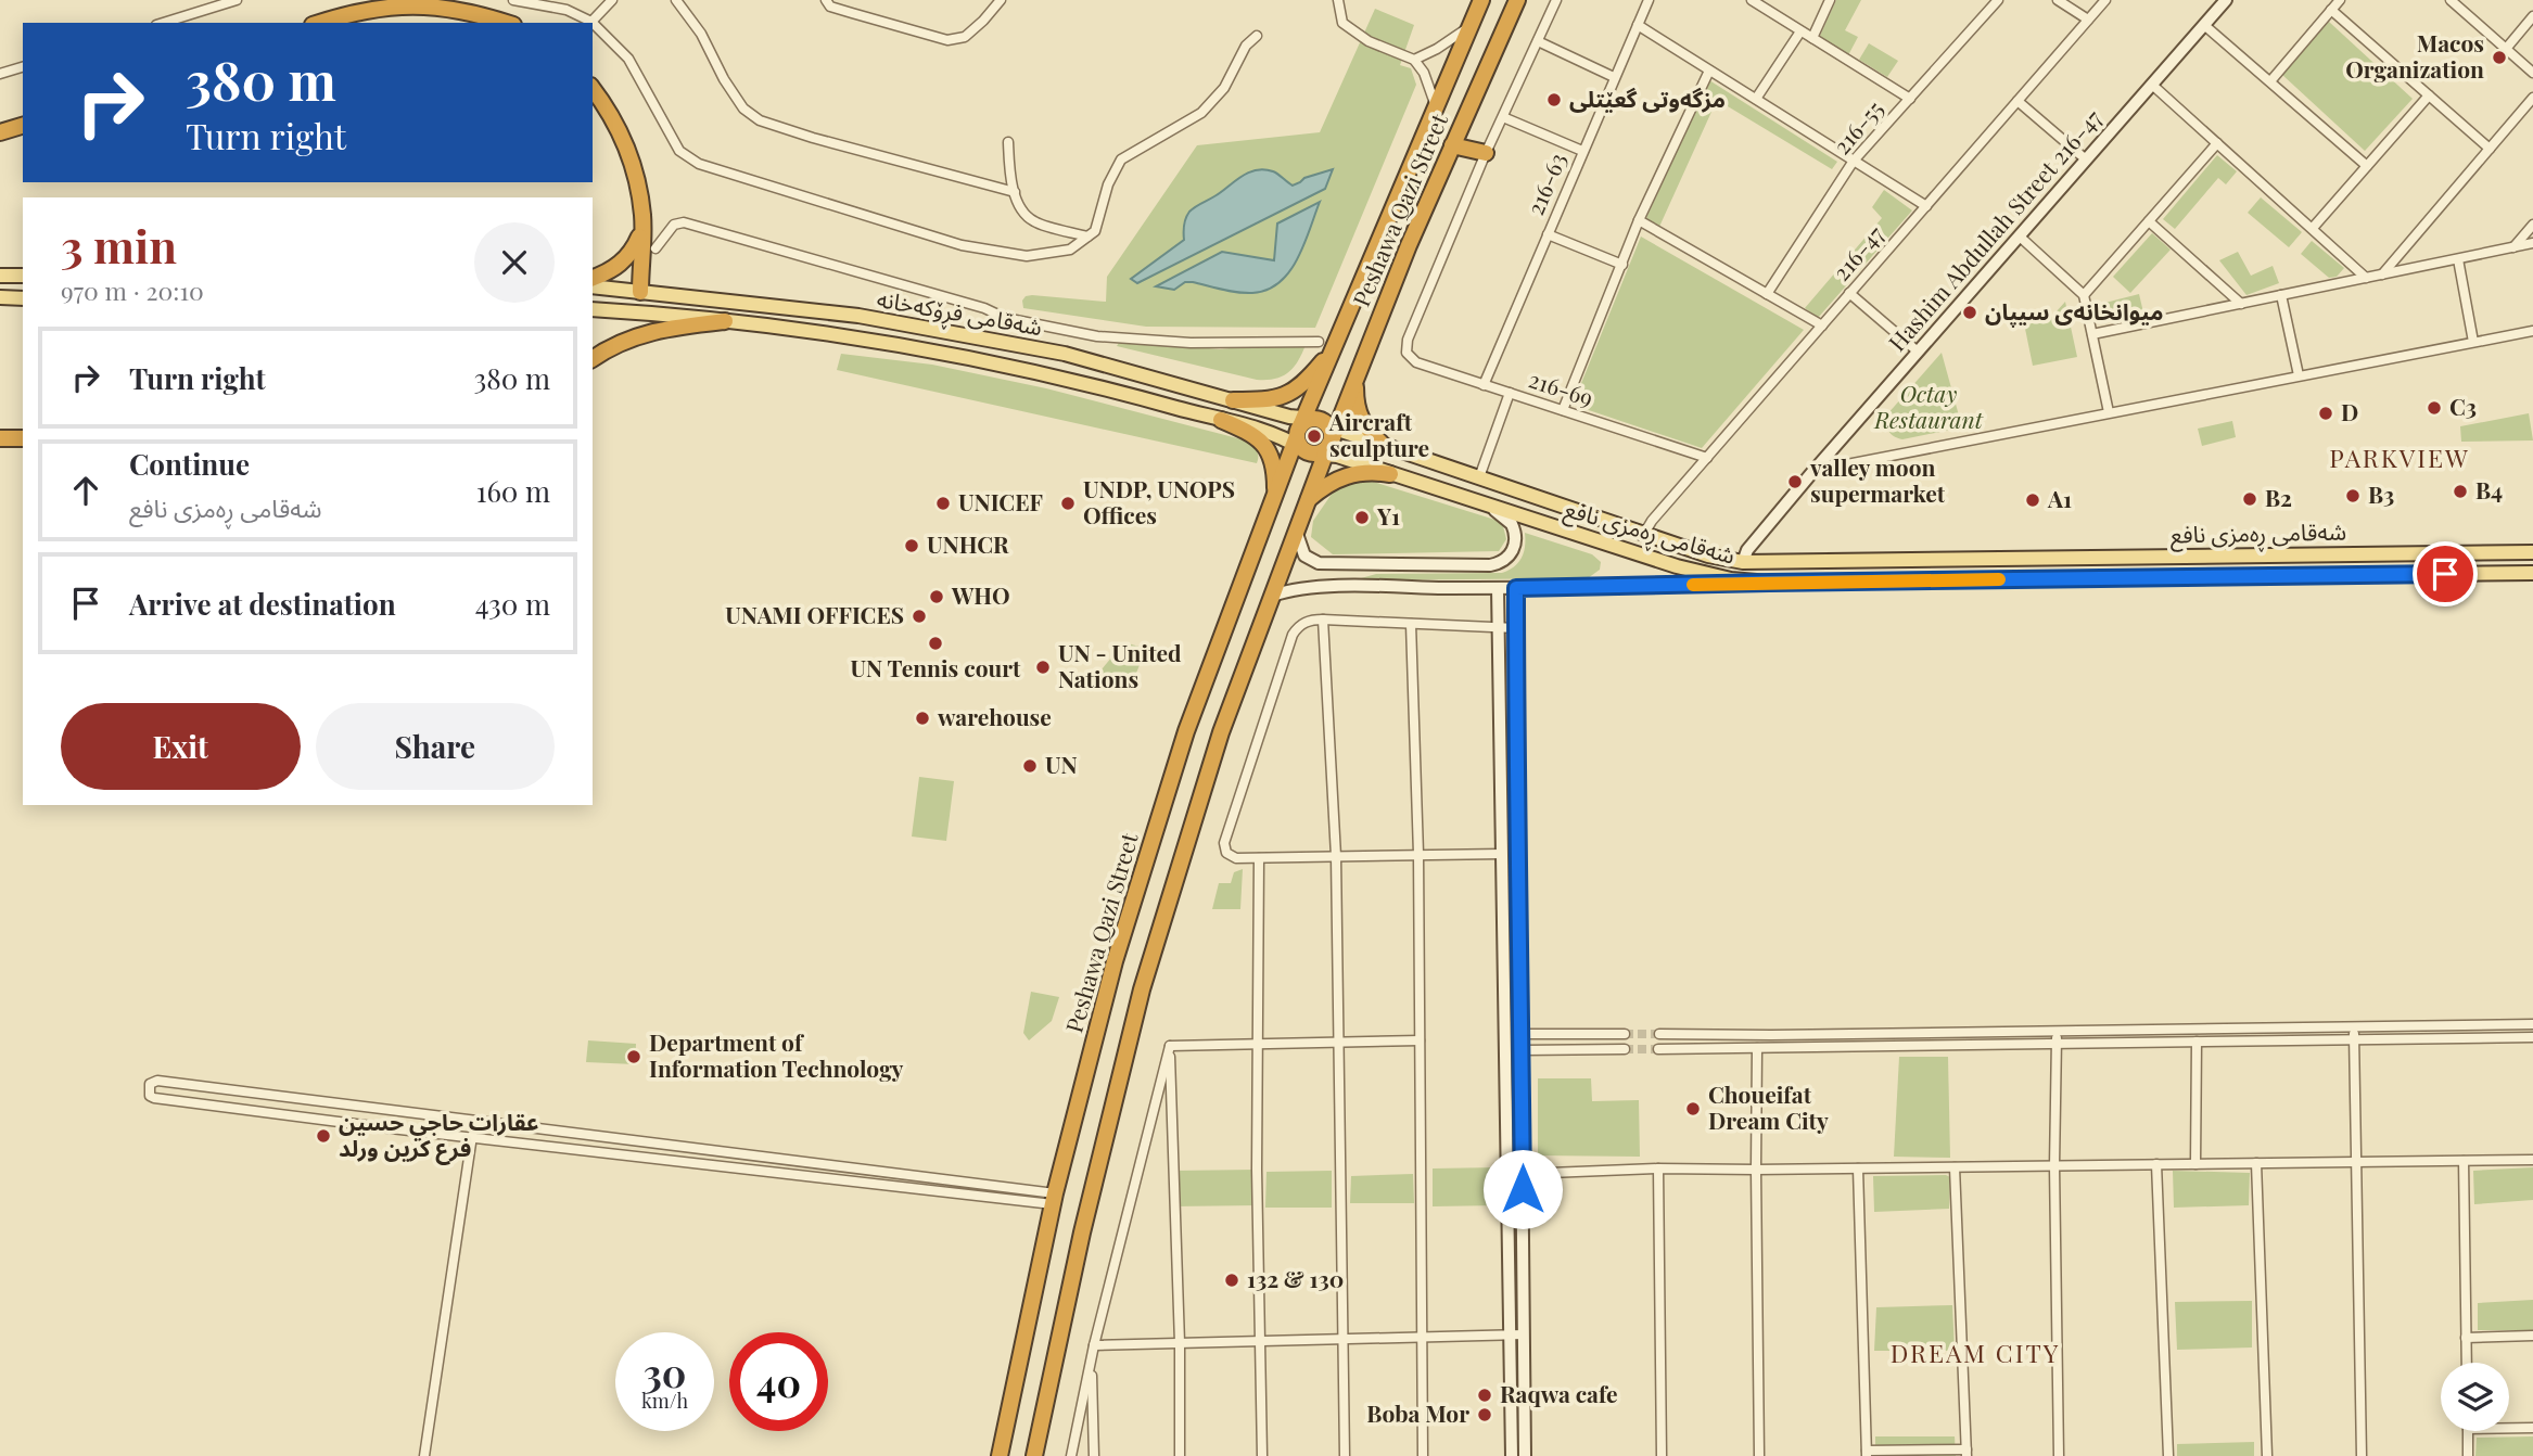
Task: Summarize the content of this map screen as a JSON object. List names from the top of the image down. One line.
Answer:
{"streets":{"highway":["Peshawa Qazi Street"],"main road":["شەقامی فڕۆکەخانە","شەقامی ڕەمزی نافع"],"street":["216-55","216-63","Hashim Abdullah Street 216-47","216-47","216-69"]},"crossings":[["216-63","216-69"],["Peshawa Qazi Street","شەقامی فڕۆکەخانە"],["Peshawa Qazi Street","شەقامی ڕەمزی نافع"],["Hashim Abdullah Street 216-47","شەقامی ڕەمزی نافع"],["216-47","216-69"],["216-47","شەقامی ڕەمزی نافع"],["شەقامی فڕۆکەخانە","شەقامی ڕەمزی نافع"]],"districts":["PARKVIEW","DREAM CITY"],"parks":["Octay Restaurant"],"places":["Macos Organization","مزگەوتی گعێتلی","میوانخانەی سیپان","C3","D","Aircraft sculpture","valley moon supermarket","B4","B3","B2","A1","UNICEF","UNDP, UNOPS Offices","Y1","UNHCR","WHO","UNAMI OFFICES","UN Tennis court","UN - United Nations","warehouse","UN","Department of Information Technology","Choueifat Dream City","عقارات حاجي حسين فرع كرين ورلد","132 & 130","Raqwa cafe","Boba Mor"],"page":{"turn":["380 m","Turn right"],"heading":["3 min","970 m · 20:10"],"list":[{"name":"Turn right","value":"380 m"},{"name":"Continue","note":"شەقامی ڕەمزی نافع","value":"160 m"},{"name":"Arrive at destination","value":"430 m"}],"buttons":["Exit","Share"],"speed":"30 km/h","limit":"40"}}
